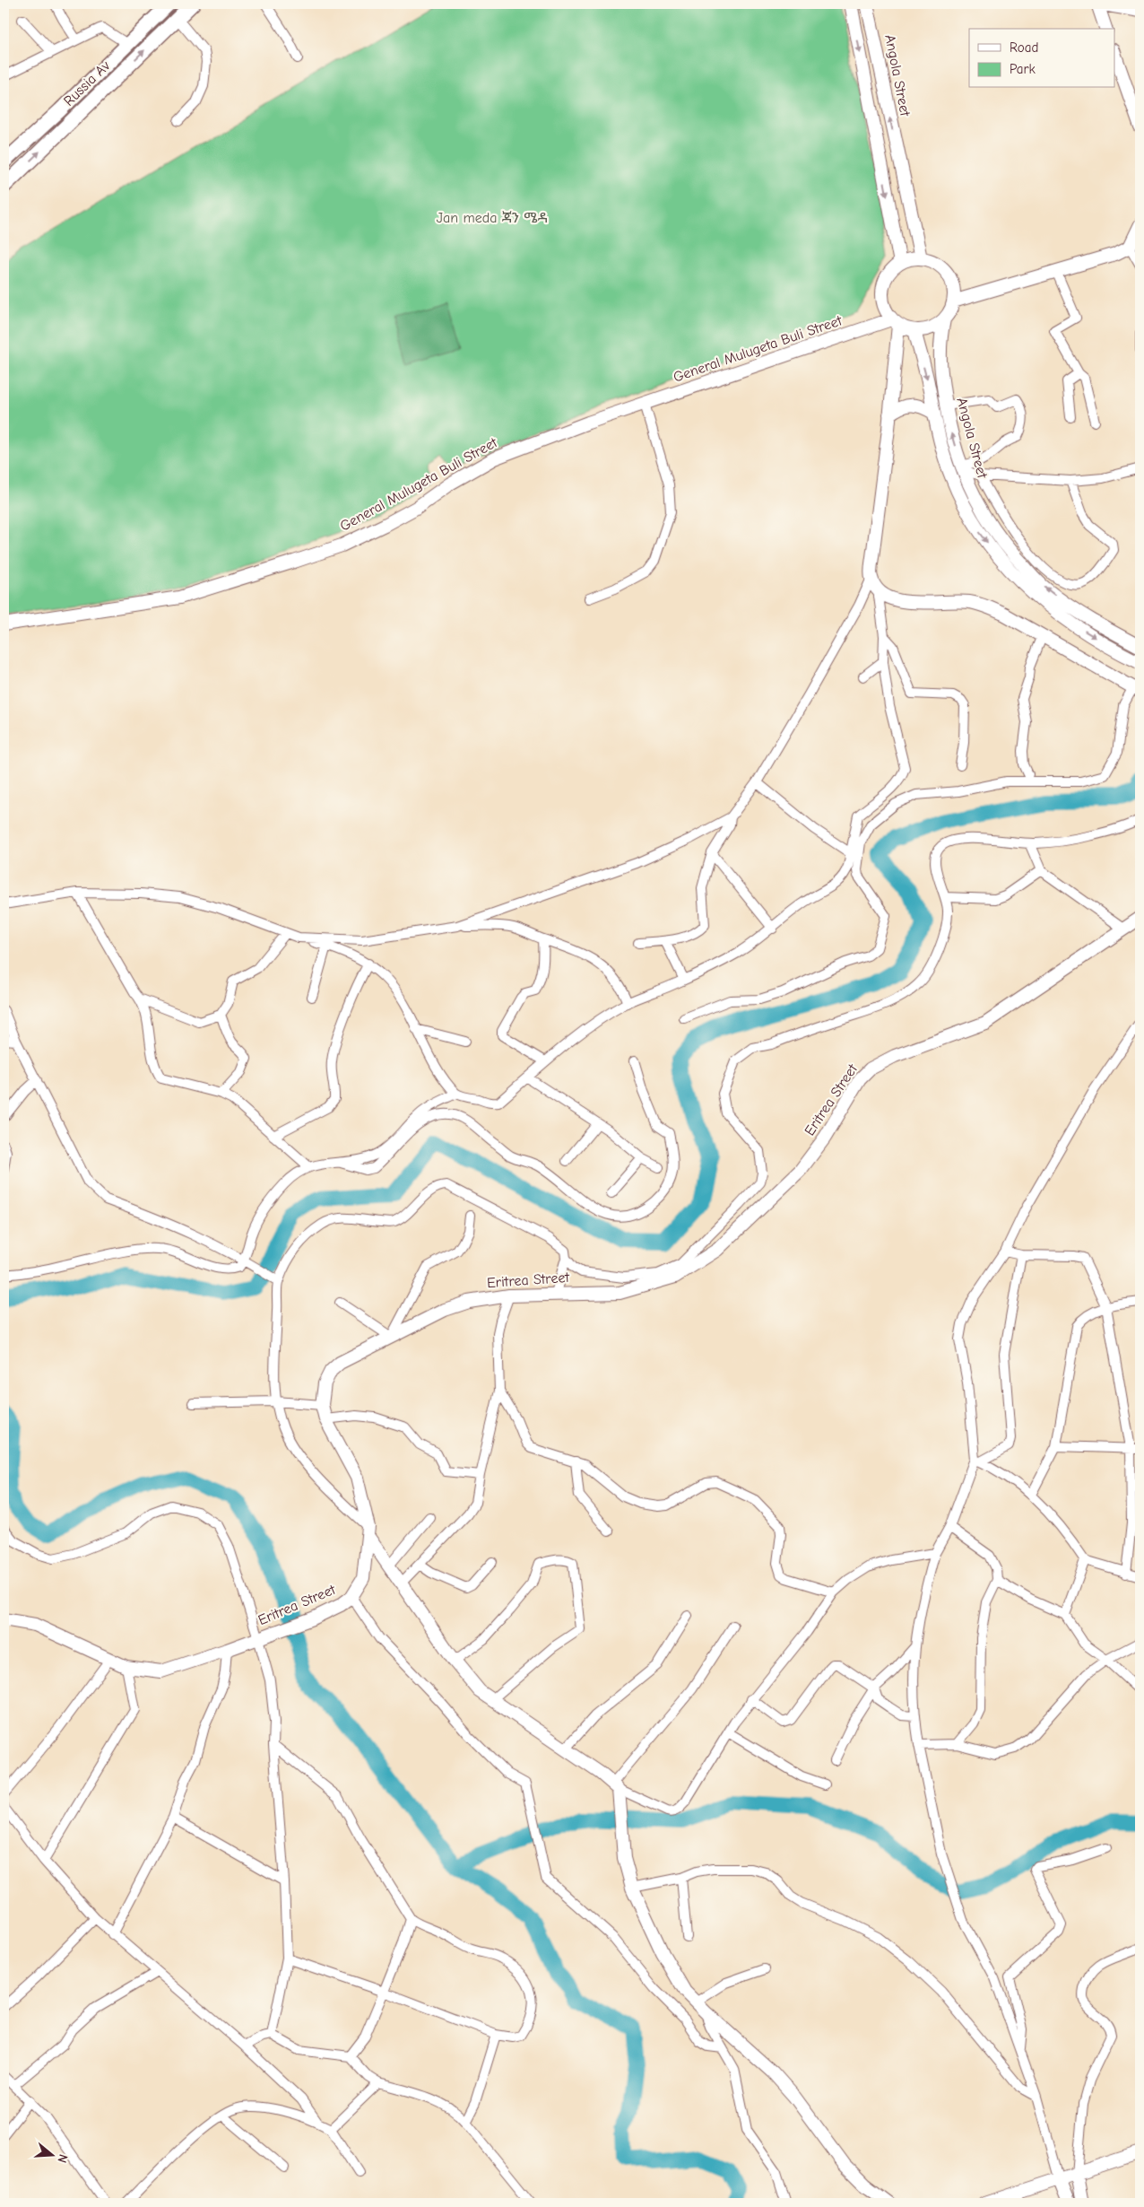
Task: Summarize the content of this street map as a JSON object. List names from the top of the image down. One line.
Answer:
{"streets":{"main road":["Angola Street","Russia Av","General Mulugeta Buli Street","Eritrea Street"]},"crossings":[["Angola Street","General Mulugeta Buli Street"]],"parks":["Jan meda ጃን ሜዳ"],"legend":["Road","Park"],"north":"right"}
